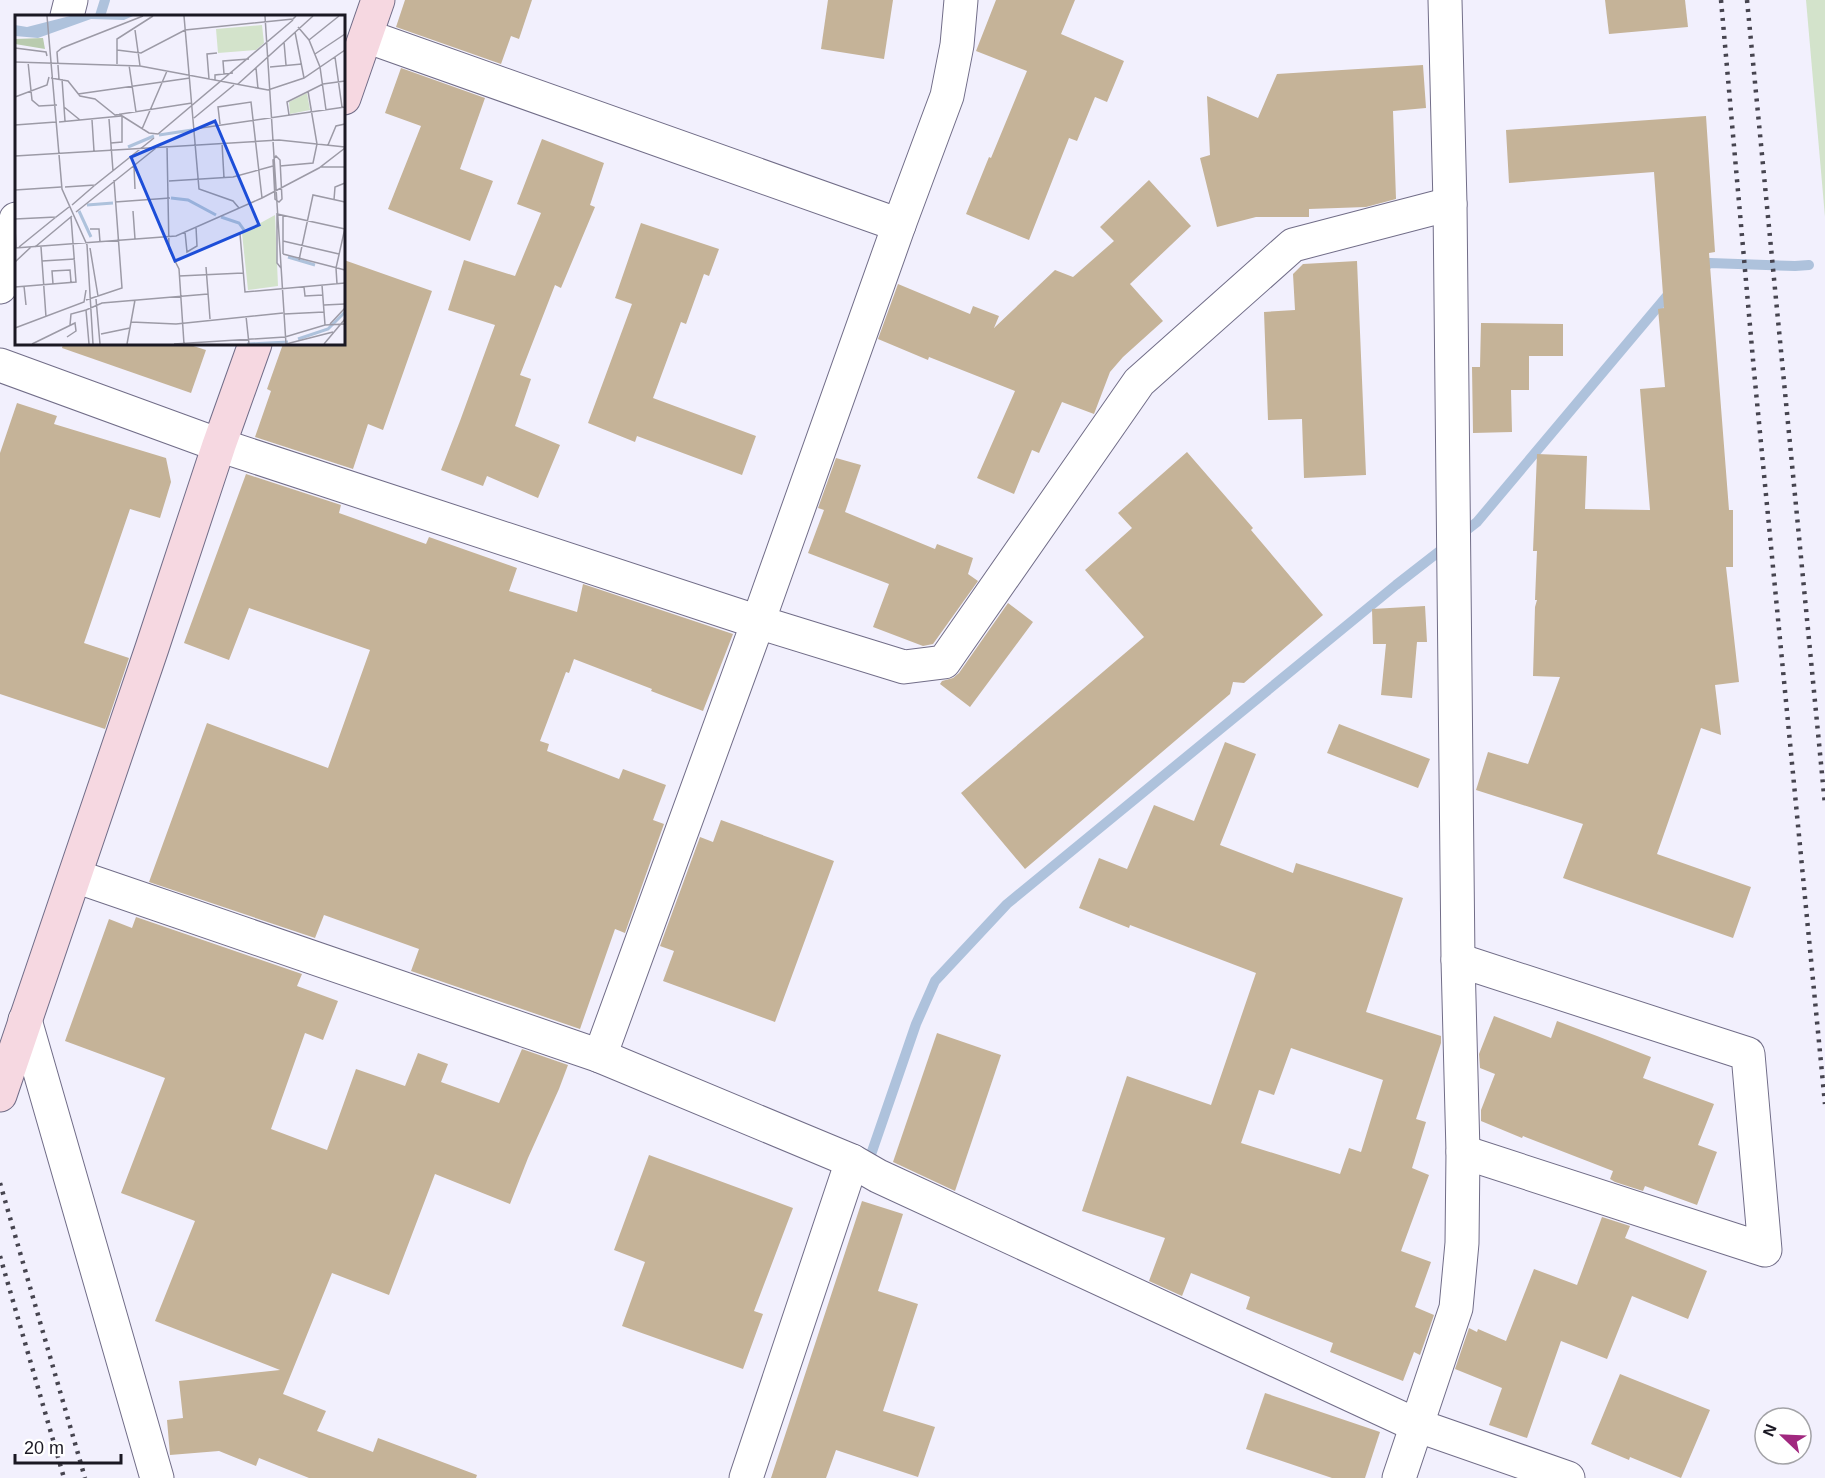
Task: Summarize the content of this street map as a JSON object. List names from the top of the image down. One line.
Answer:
{"scale_bar":"20 m","north":"top left"}
